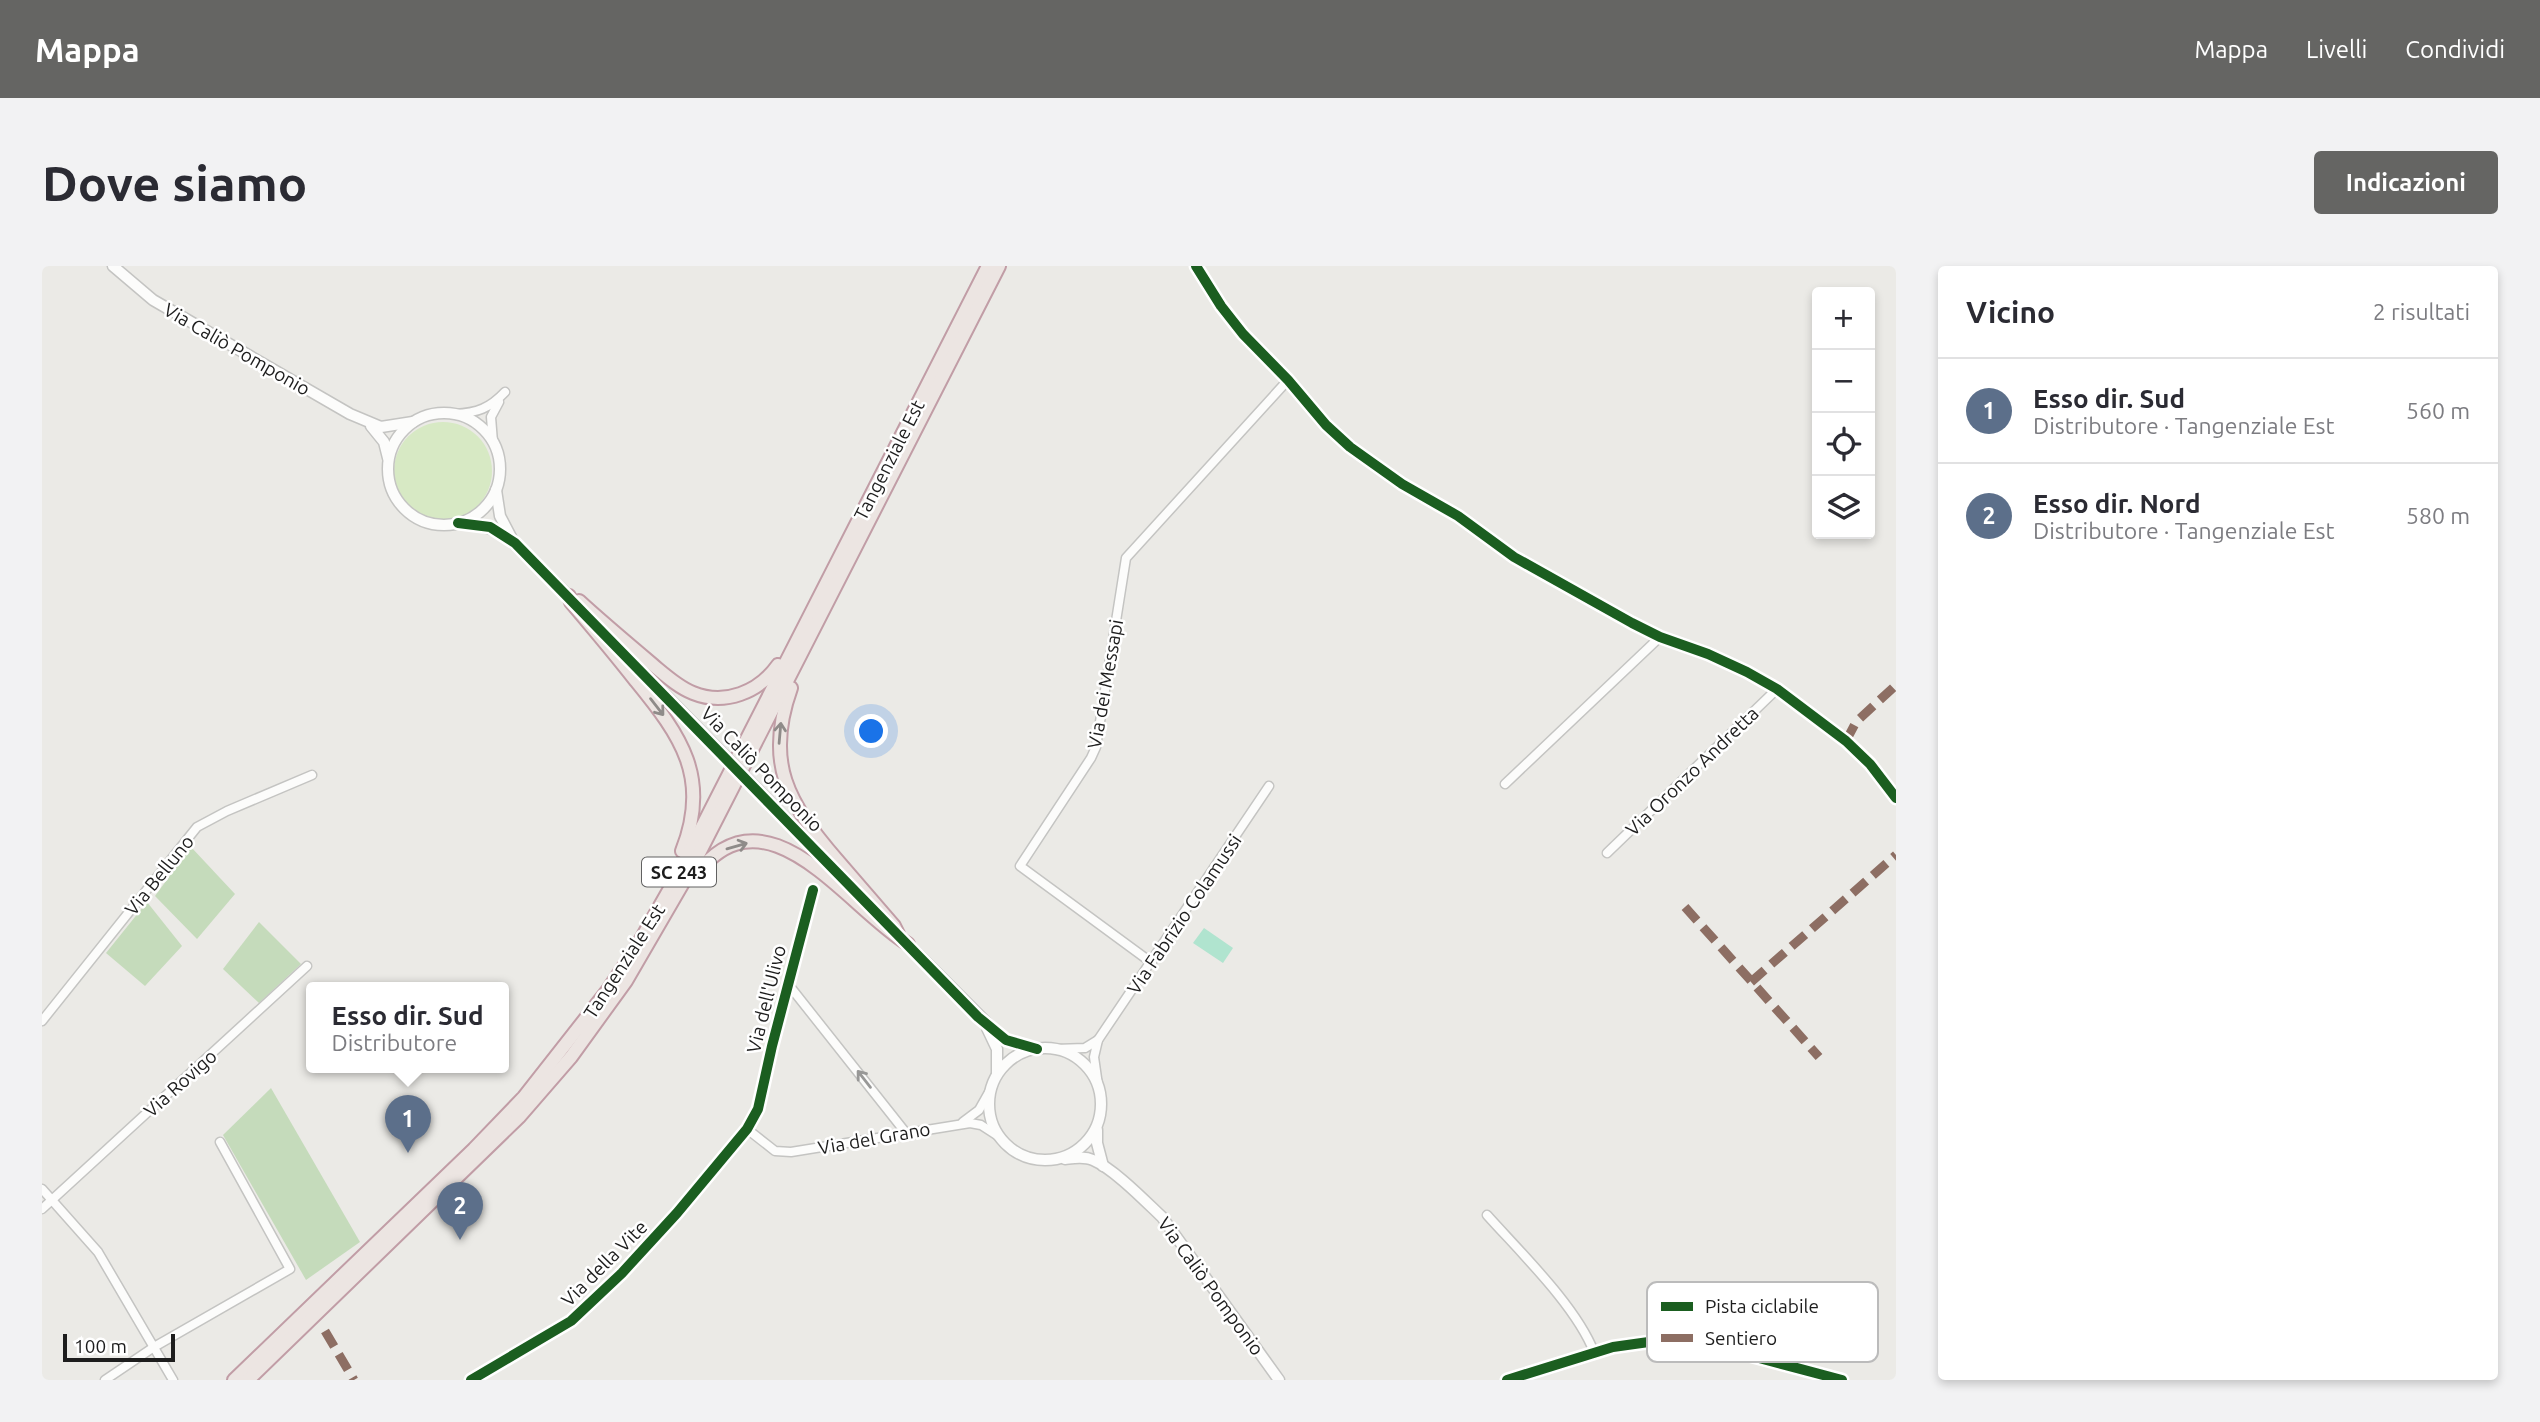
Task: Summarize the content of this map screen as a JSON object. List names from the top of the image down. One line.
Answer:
{"streets":{"highway":["Tangenziale Est","SC 243"],"street":["Via Caliò Pomponio","Via dei Messapi","Via Oronzo Andretta","Via Belluno","Via Fabrizio Colamussi","Via dell'Ulivo","Via Rovigo","Via del Grano","Via della Vite"]},"crossings":[["Via dei Messapi","Via Fabrizio Colamussi"],["Via dell'Ulivo","Via del Grano"],["Via dell'Ulivo","Via della Vite"],["Via del Grano","Via della Vite"]],"legend":["Pista ciclabile","Sentiero"],"scale_bar":"100 m","page":{"header":"Mappa","nav":["Mappa","Livelli","Condividi"],"buttons":"Indicazioni","title":"Dove siamo","heading":["Vicino","2 risultati"],"map_buttons":["+","−"],"list":[{"mark":"1","name":"Esso dir. Sud","note":"Distributore · Tangenziale Est","value":"560 m"},{"mark":"2","name":"Esso dir. Nord","note":"Distributore · Tangenziale Est","value":"580 m"}],"popup":["Esso dir. Sud","Distributore"],"pins":["1","2"],"scale":"100 m"}}
